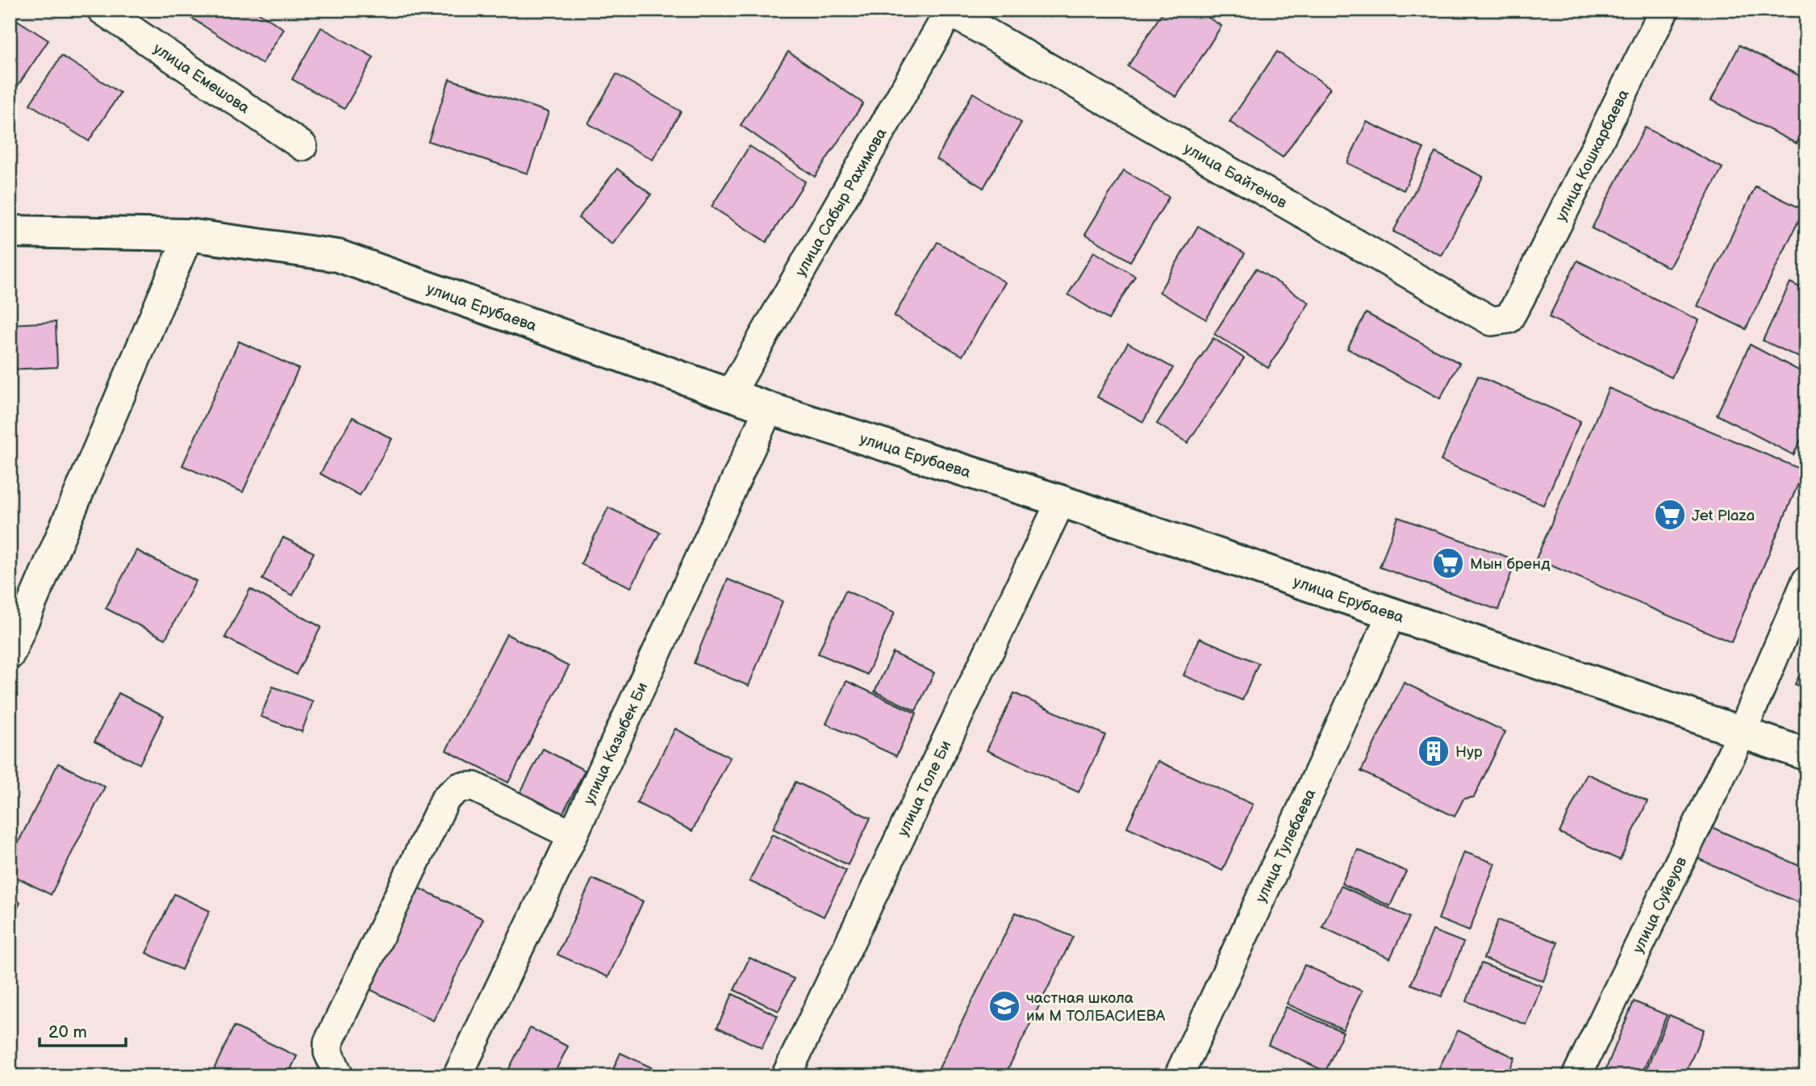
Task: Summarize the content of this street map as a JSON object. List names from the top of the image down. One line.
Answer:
{"streets":{"street":["улица Емешова","улица Кошкарбаева","улица Байтенов","улица Сабыр Рахимова","улица Ерубаева","улица Казыбек Би","улица Толе Би","улица Тулебаева","улица Суйеуов"]},"crossings":[["улица Кошкарбаева","улица Байтенов"],["улица Байтенов","улица Сабыр Рахимова"],["улица Сабыр Рахимова","улица Ерубаева"],["улица Ерубаева","улица Казыбек Би"],["улица Ерубаева","улица Толе Би"],["улица Ерубаева","улица Тулебаева"],["улица Ерубаева","улица Суйеуов"]],"places":{"supermarket":["Jet Plaza","Мын бренд"],"building":["Нур"],"school or university":["частная школа им М ТОЛБАСИЕВА"]},"scale_bar":"20 m"}
